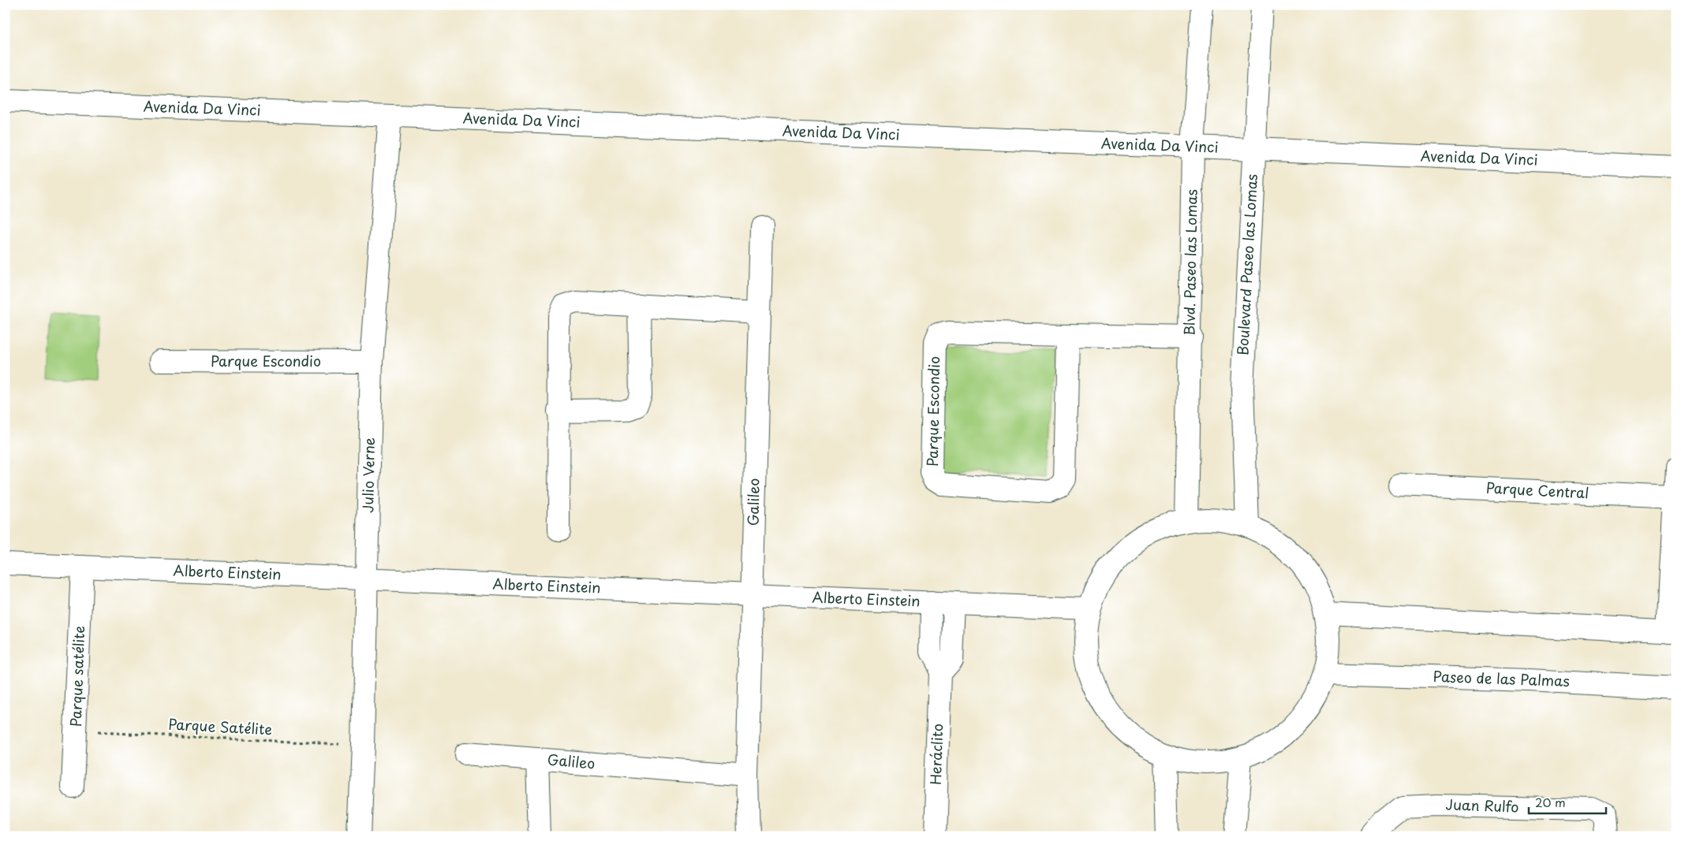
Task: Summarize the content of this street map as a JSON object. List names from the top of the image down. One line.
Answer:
{"streets":{"street":["Avenida Da Vinci","Blvd. Paseo las Lomas","Boulevard Paseo las Lomas","Parque Escondio","Julio Verne","Parque Central","Galileo","Alberto Einstein","Parque satélite","Paseo de las Palmas","Heráclito","Juan Rulfo"],"path":["Parque Satélite"]},"crossings":[["Avenida Da Vinci","Blvd. Paseo las Lomas"],["Avenida Da Vinci","Boulevard Paseo las Lomas"],["Avenida Da Vinci","Julio Verne"],["Blvd. Paseo las Lomas","Parque Escondio"],["Parque Escondio","Julio Verne"],["Julio Verne","Alberto Einstein"],["Julio Verne","Parque Satélite"],["Galileo","Alberto Einstein"],["Alberto Einstein","Parque satélite"],["Parque satélite","Parque Satélite"]],"scale_bar":"20 m"}
